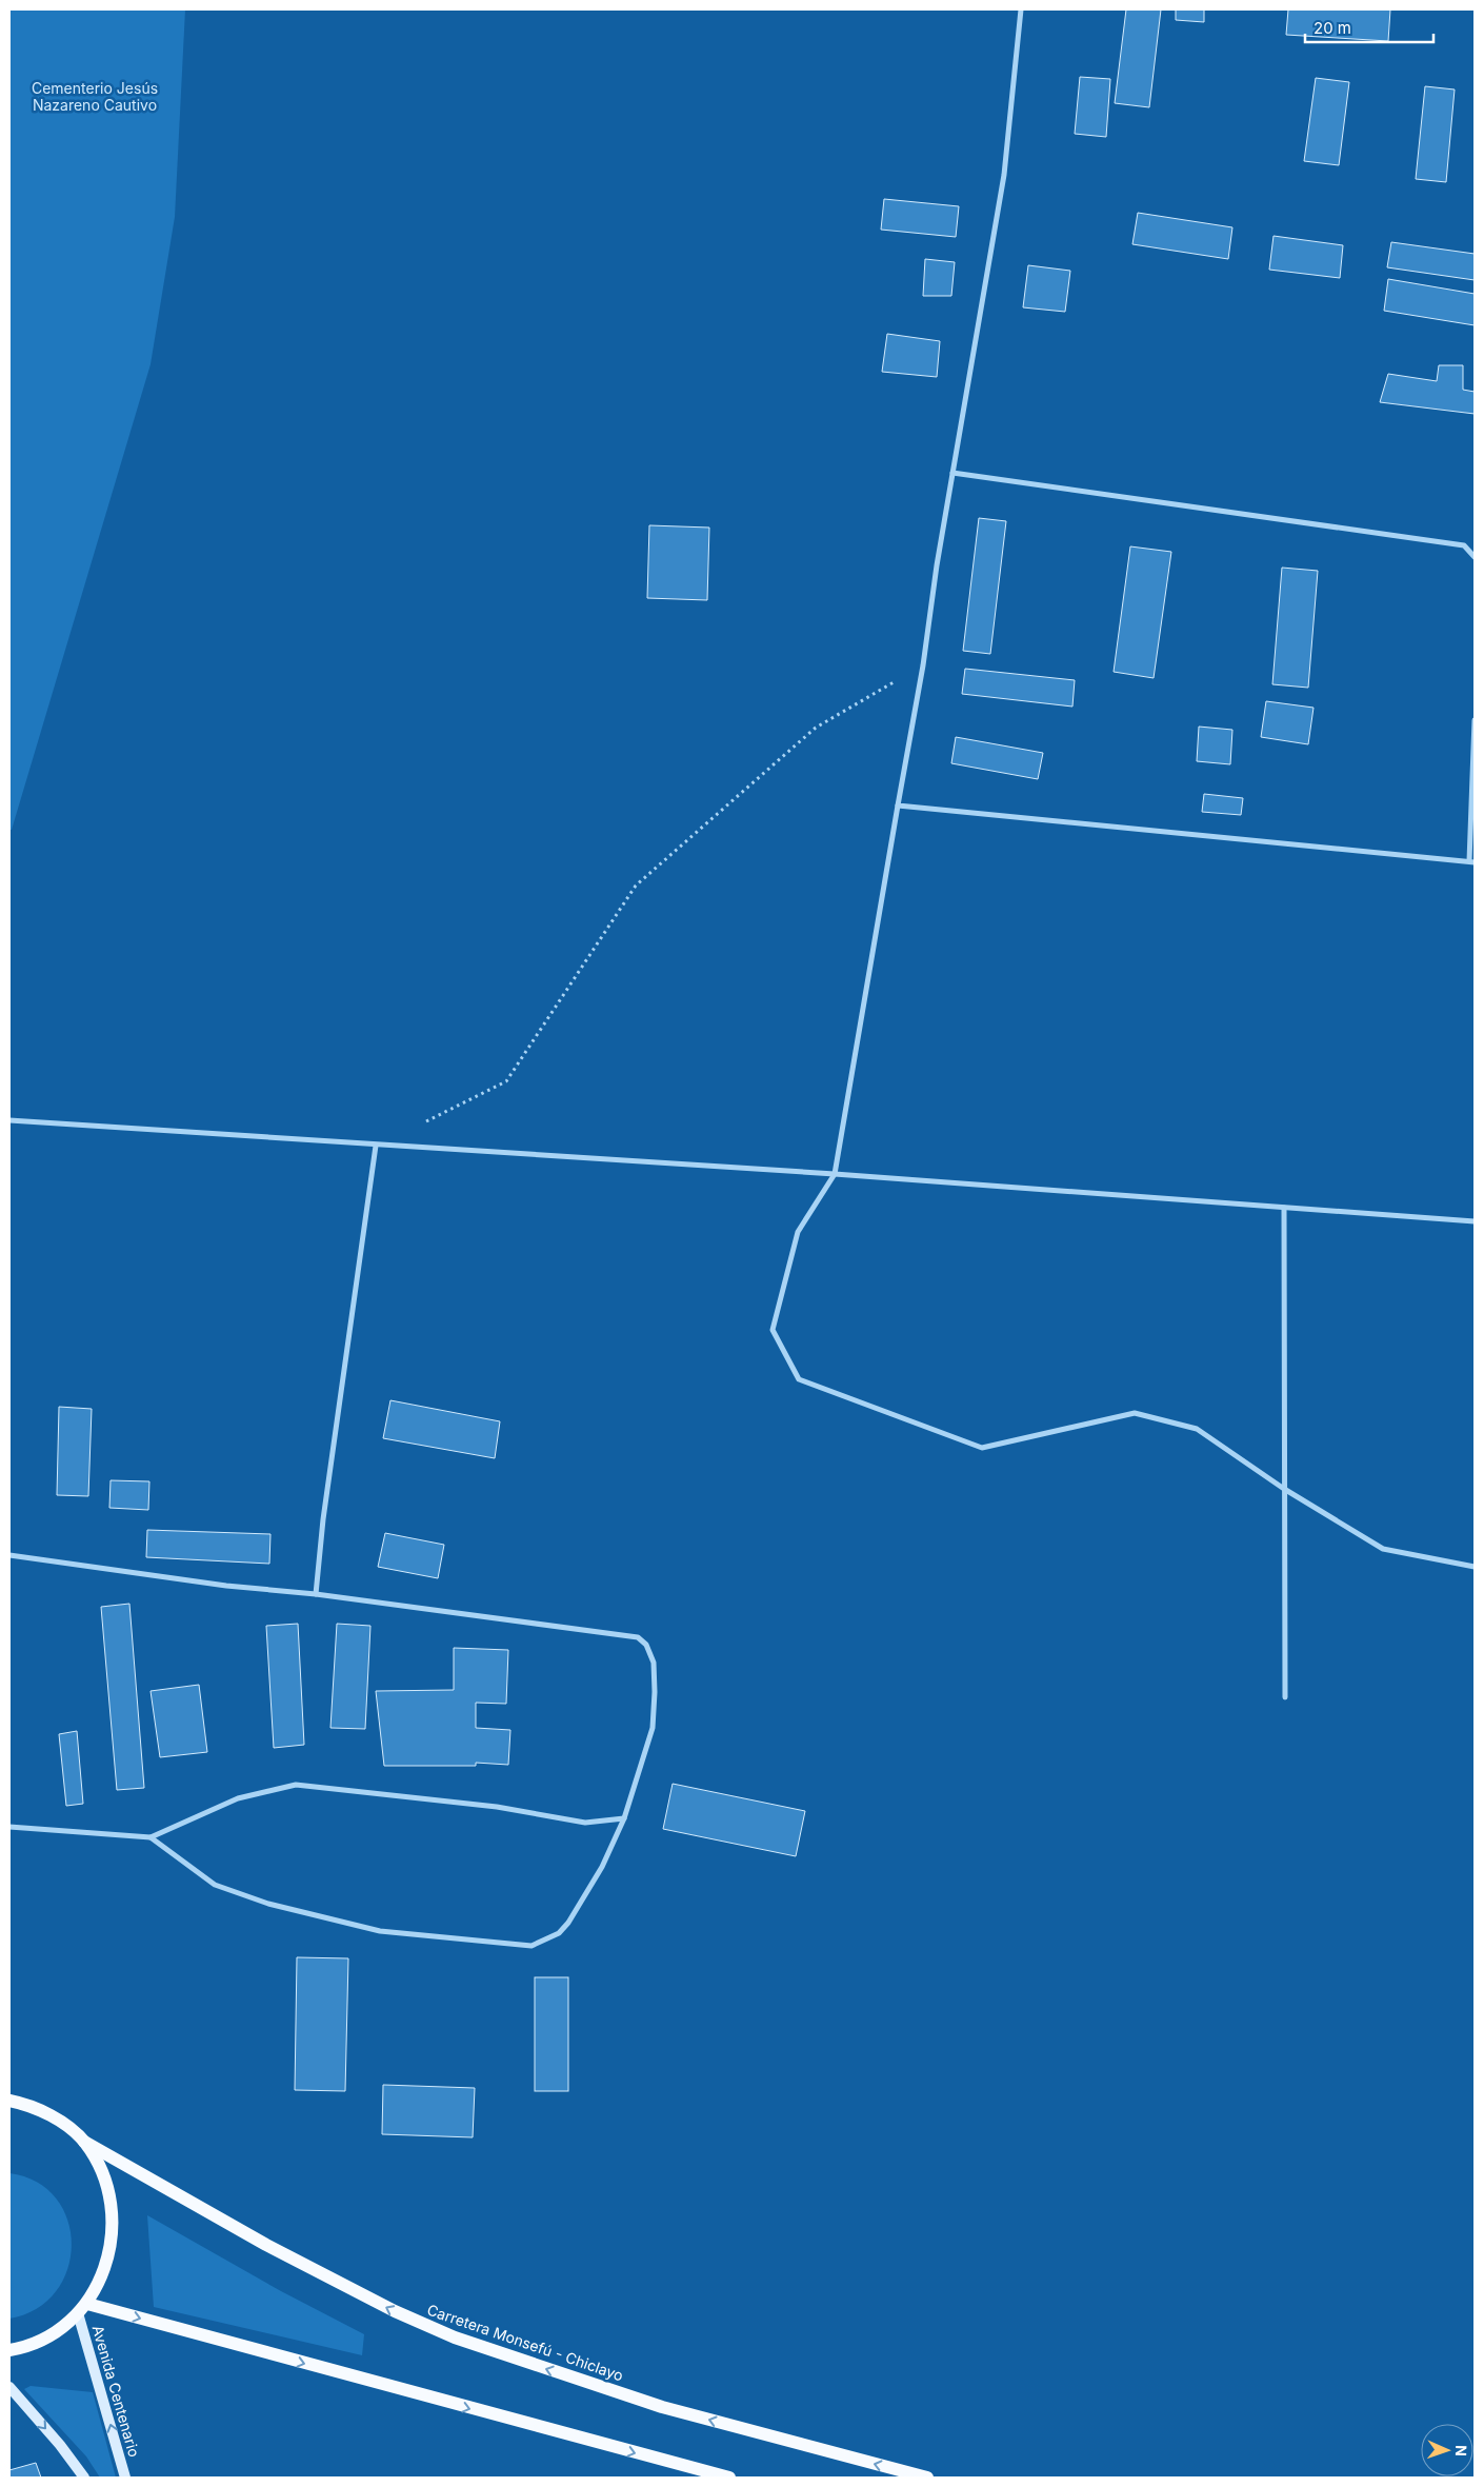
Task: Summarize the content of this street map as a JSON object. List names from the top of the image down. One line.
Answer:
{"streets":{"main road":["Carretera Monsefú - Chiclayo","Avenida Centenario"]},"parks":["Cementerio Jesús Nazareno Cautivo"],"scale_bar":"20 m","north":"right"}
